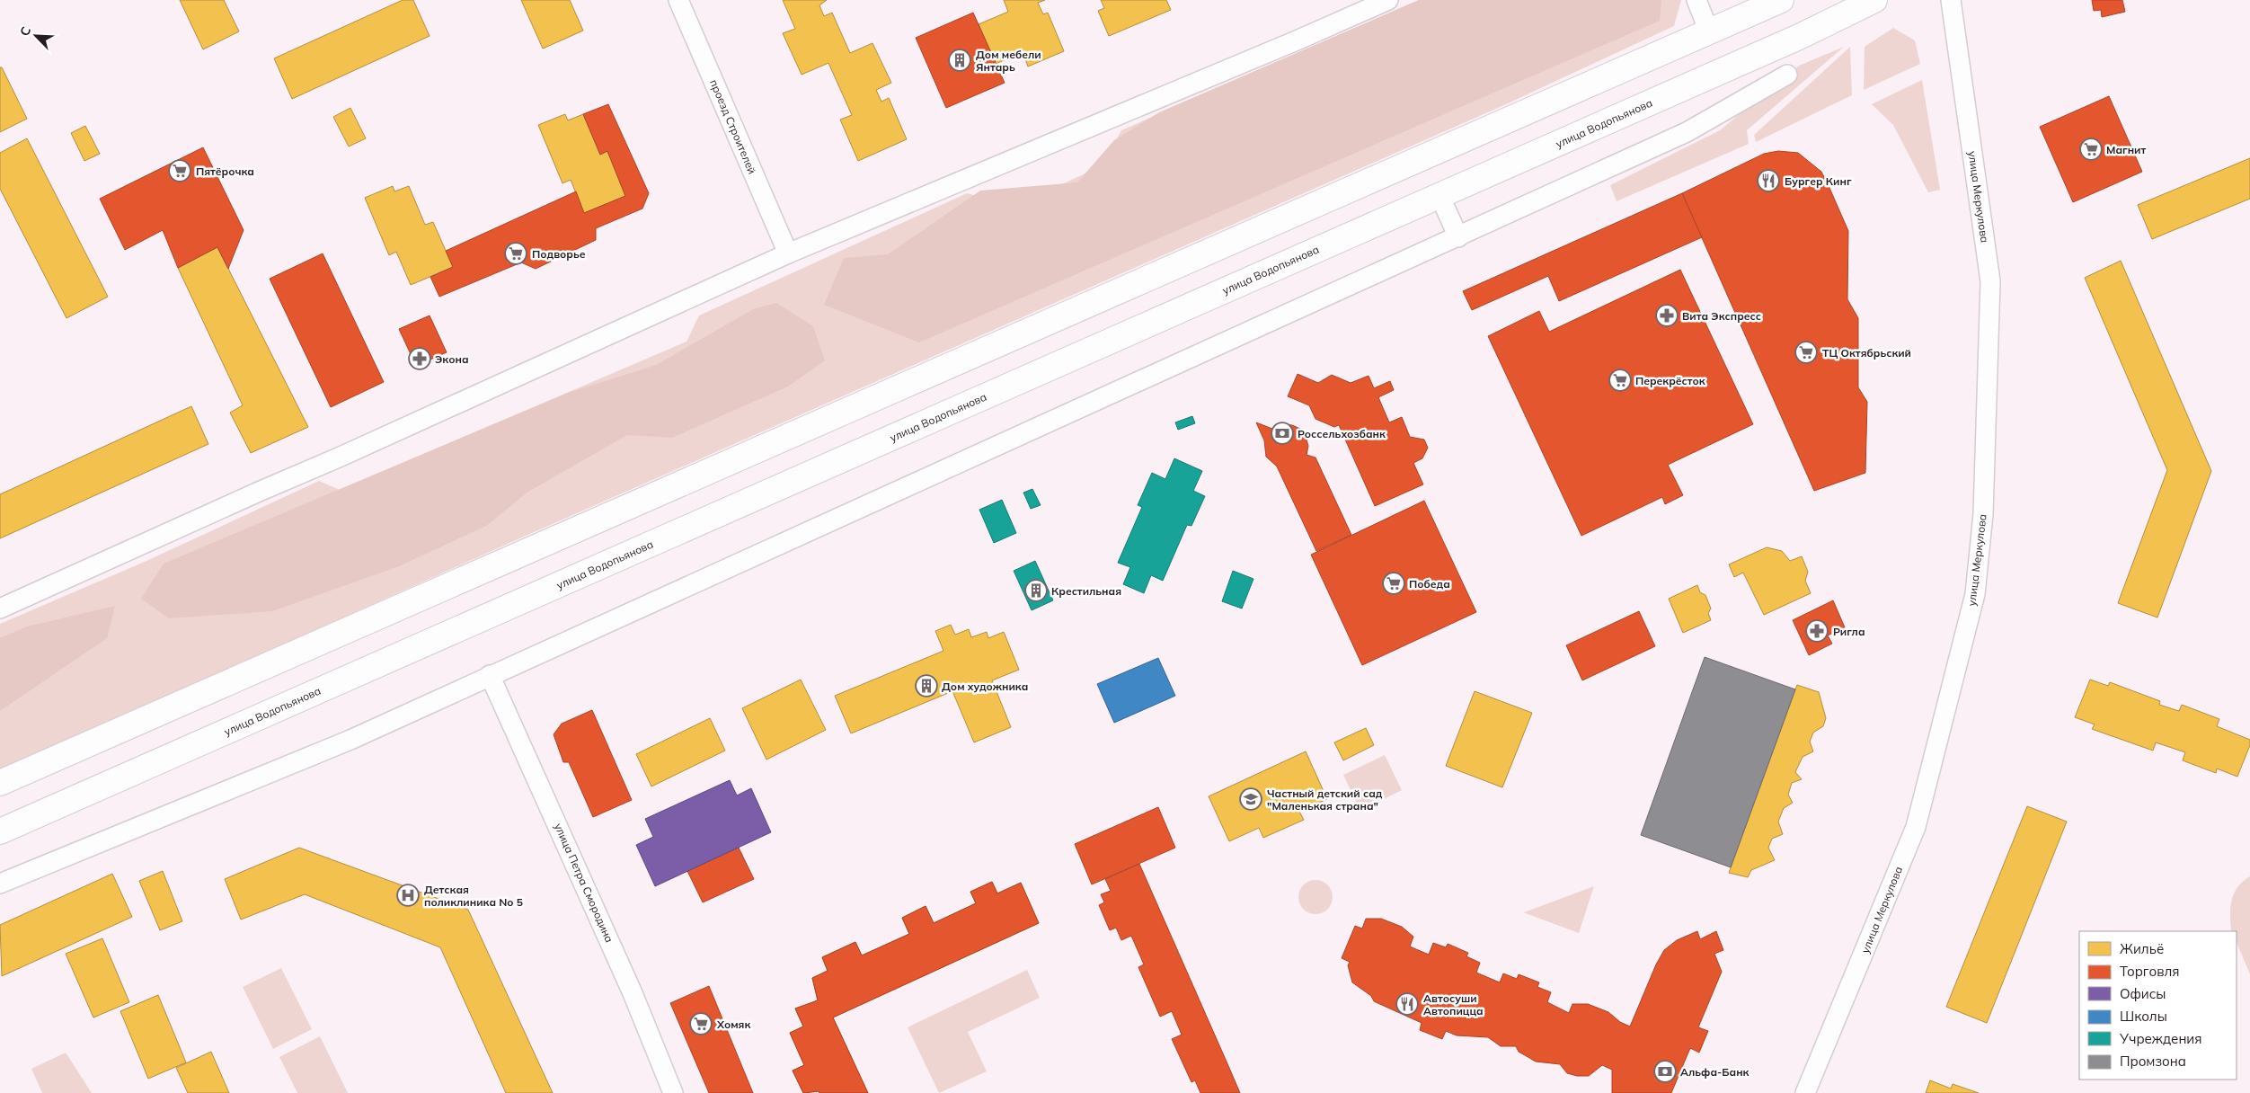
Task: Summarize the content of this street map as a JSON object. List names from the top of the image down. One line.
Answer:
{"streets":{"main road":["улица Водопьянова"],"street":["проезд Строителей","улица Меркулова","улица Петра Смородина"]},"places":{"building":["Дом мебели Янтарь","Крестильная","Дом художника"],"supermarket":["Магнит","Пятёрочка","Подворье","ТЦ Октябрьский","Перекрёсток","Победа","Хомяк"],"restaurant":["Бургер Кинг","Автосуши Автопицца"],"pharmacy":["Вита Экспресс","Экона","Ригла"],"bank":["Россельхозбанк","Альфа-Банк"],"school or university":["Частный детский сад \"Маленькая страна\""],"hospital":["Детская поликлиника No 5"]},"legend":["Жильё","Торговля","Офисы","Школы","Учреждения","Промзона"],"north":"top left"}
